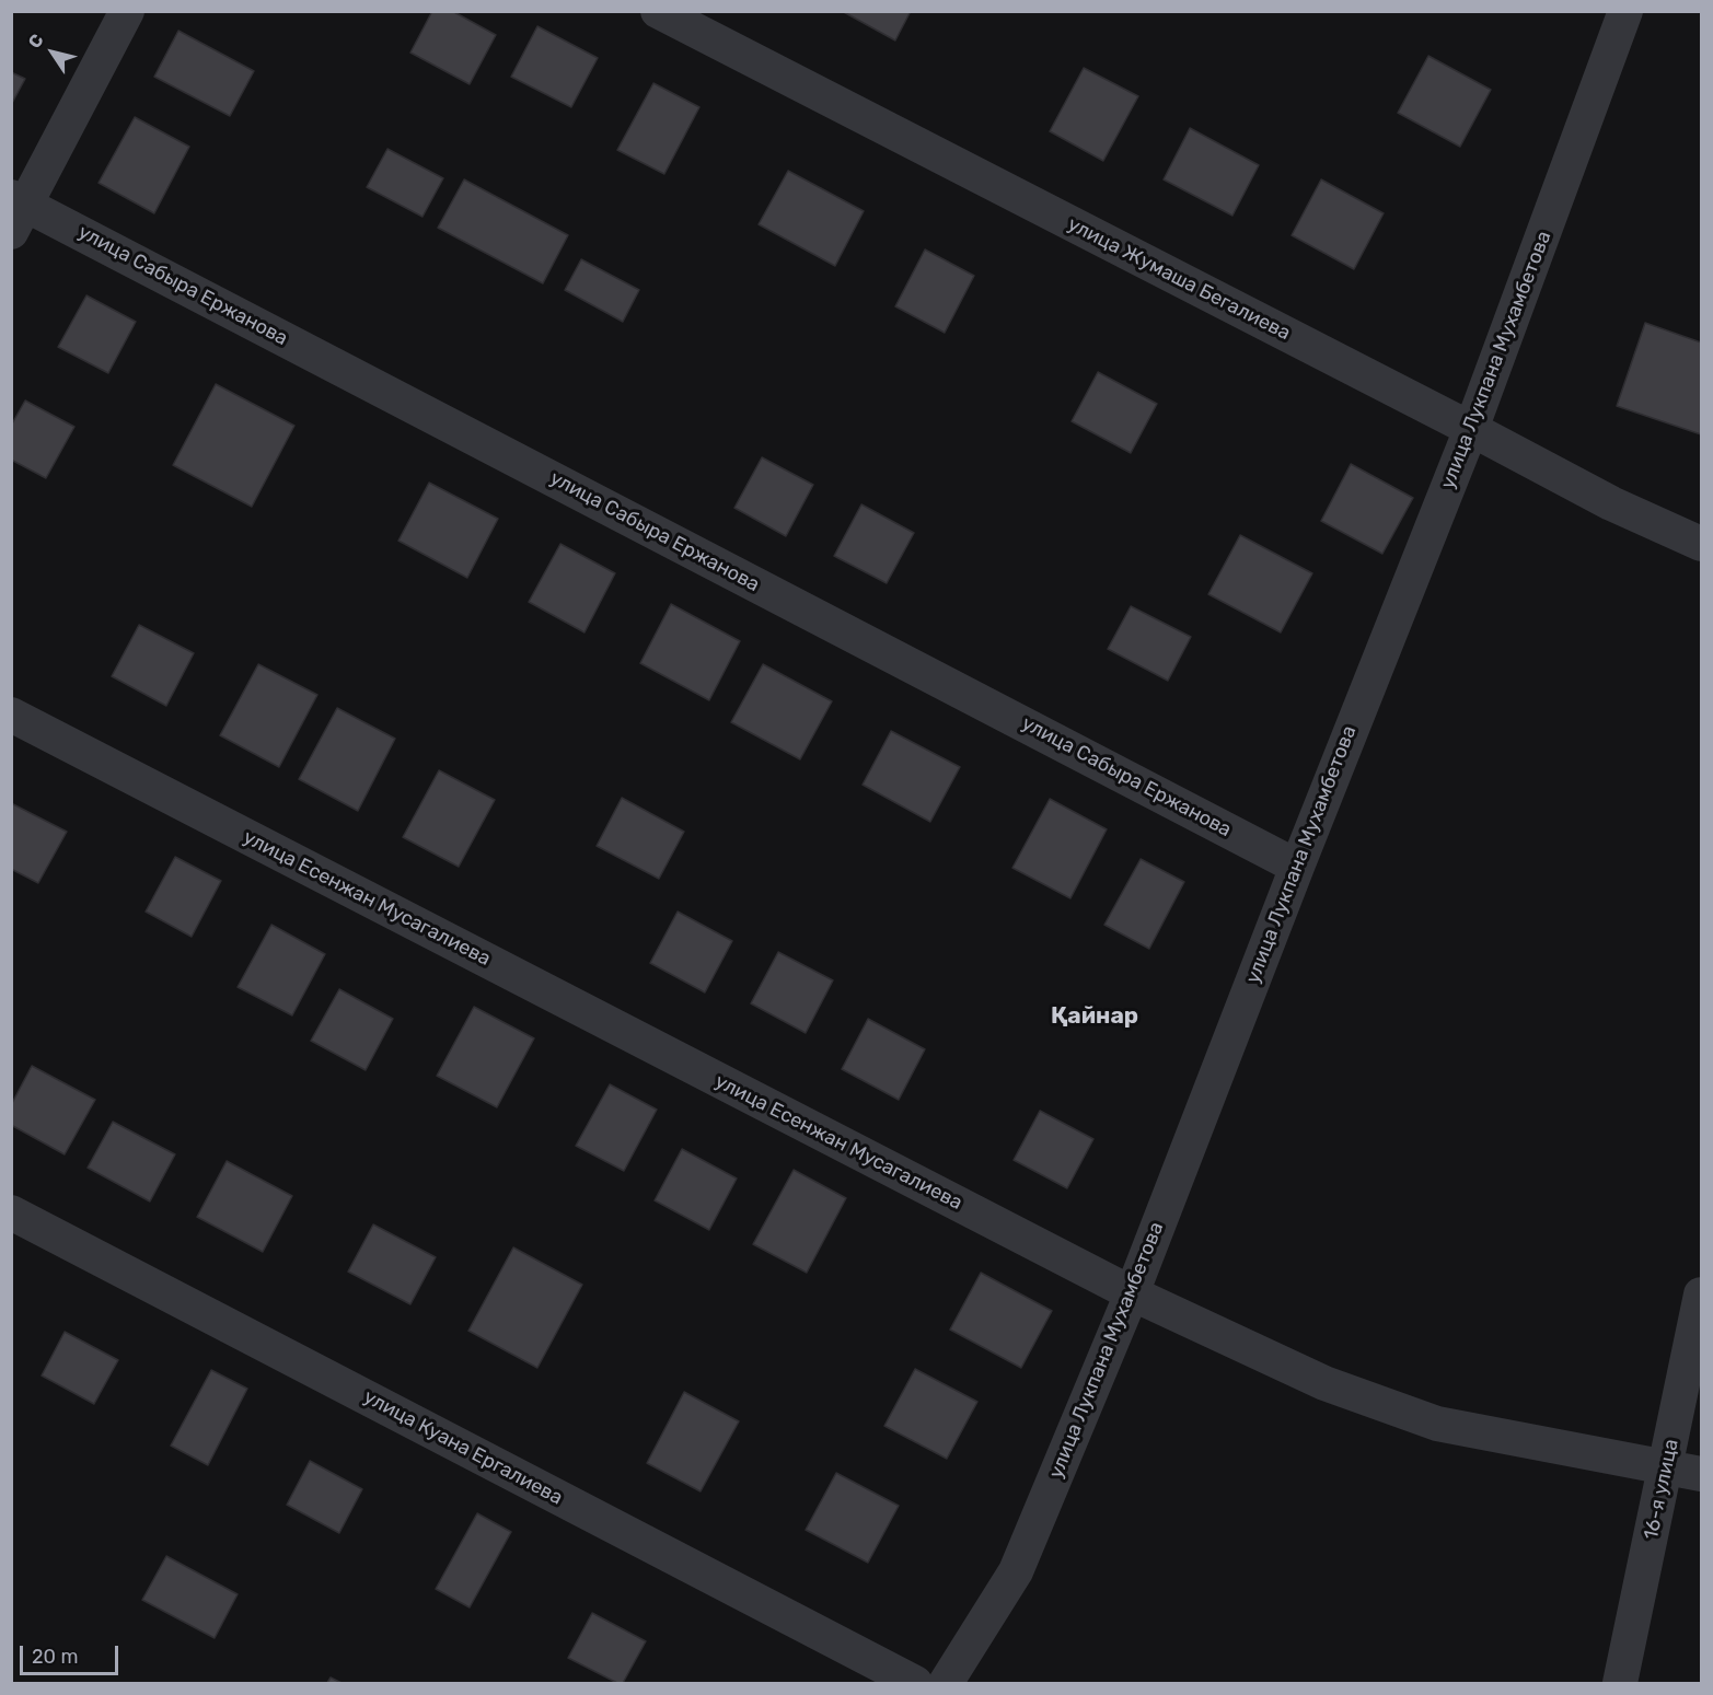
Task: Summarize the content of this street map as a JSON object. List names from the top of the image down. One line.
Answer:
{"streets":{"street":["улица Жумаша Бегалиева","улица Сабыра Ержанова","улица Лукпана Мухамбетова","улица Есенжан Мусагалиева","улица Куана Ергалиева","16-я улица"]},"crossings":[["улица Жумаша Бегалиева","улица Лукпана Мухамбетова"],["улица Сабыра Ержанова","улица Лукпана Мухамбетова"],["улица Лукпана Мухамбетова","улица Есенжан Мусагалиева"],["улица Есенжан Мусагалиева","16-я улица"]],"districts":["Қайнар"],"scale_bar":"20 m","north":"top left"}
